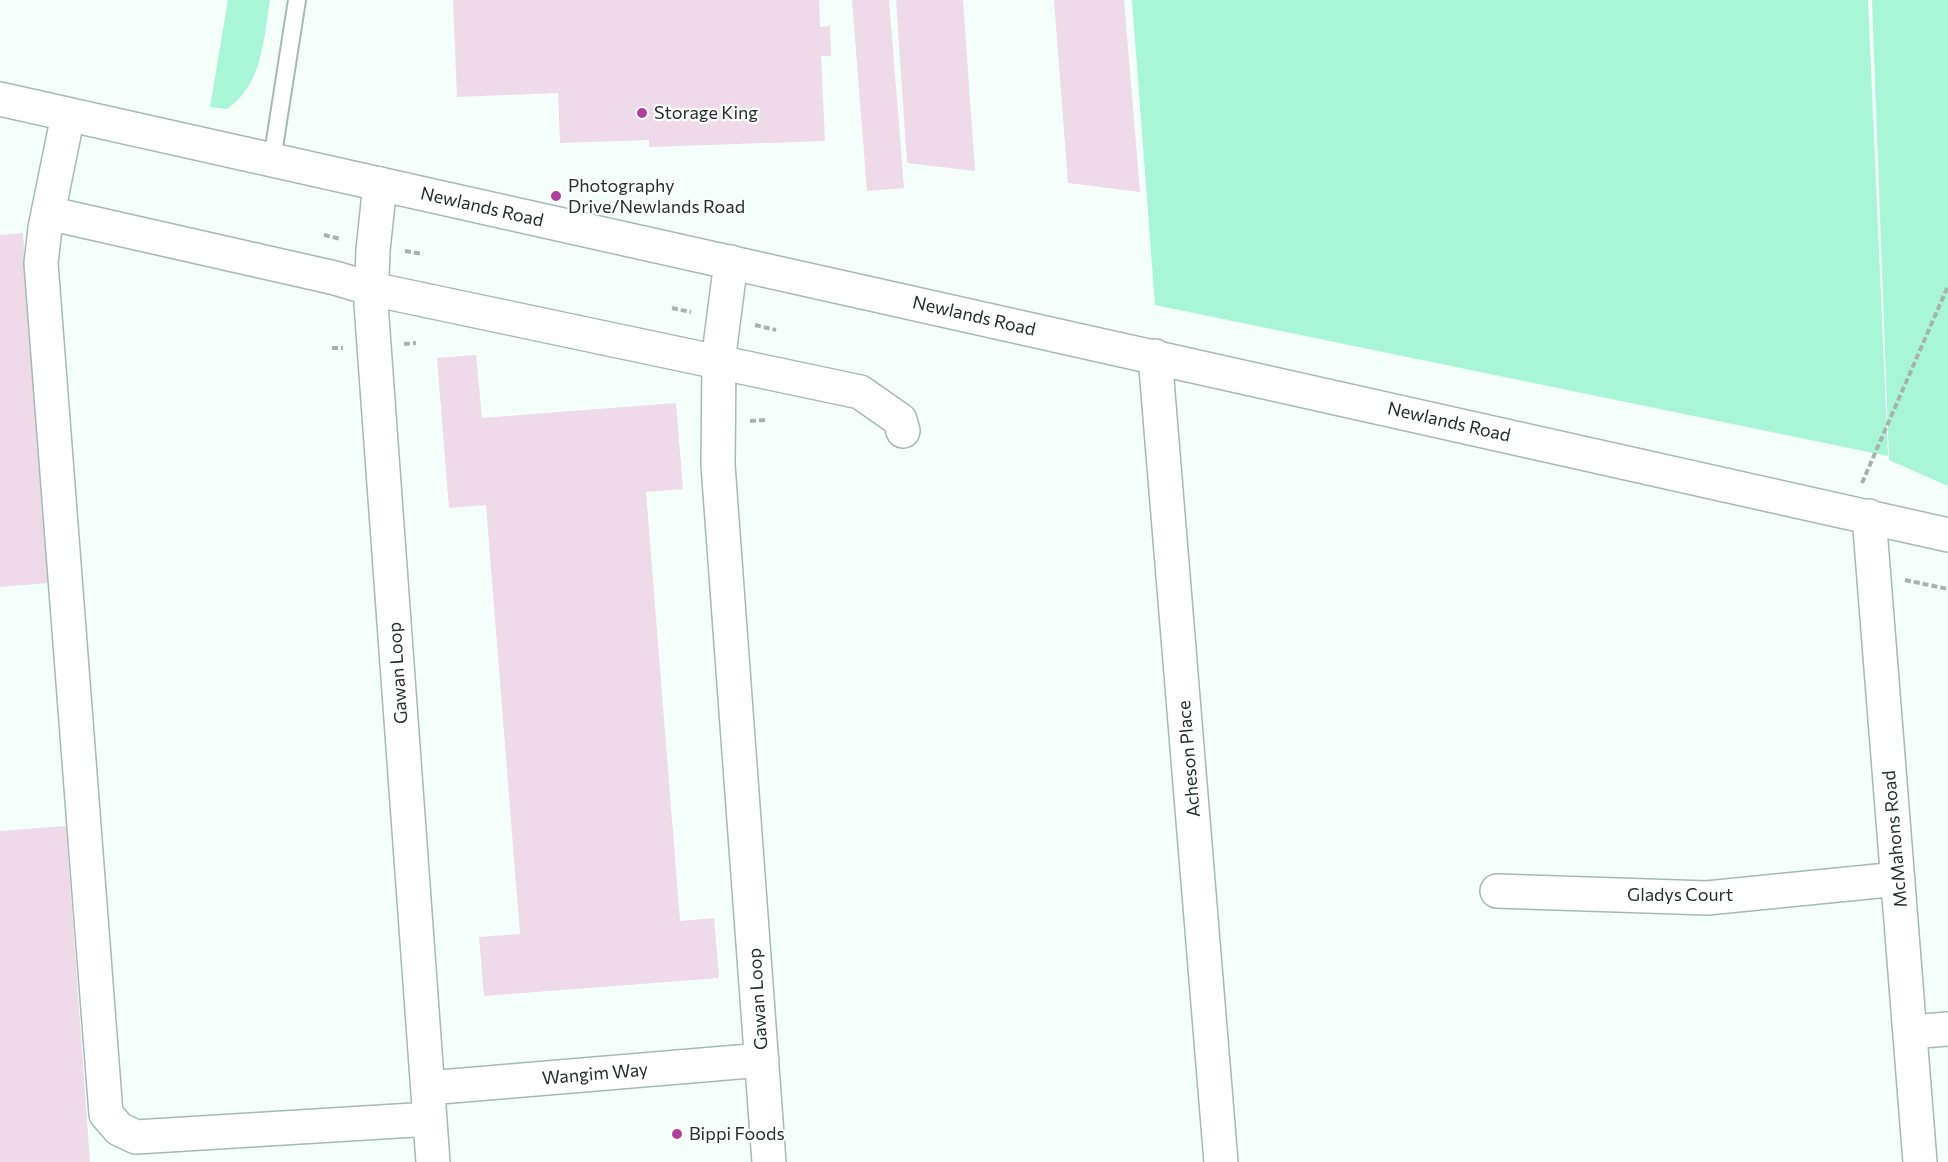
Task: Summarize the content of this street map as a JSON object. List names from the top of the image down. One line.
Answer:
{"streets":{"street":["Newlands Road","Gawan Loop","Acheson Place","McMahons Road","Gladys Court","Wangim Way"]},"crossings":[["Newlands Road","Gawan Loop"],["Newlands Road","Acheson Place"],["Newlands Road","McMahons Road"],["Newlands Road","Wangim Way"],["Gawan Loop","Wangim Way"],["McMahons Road","Gladys Court"]],"places":["Storage King","Photography Drive/Newlands Road","Bippi Foods"]}
